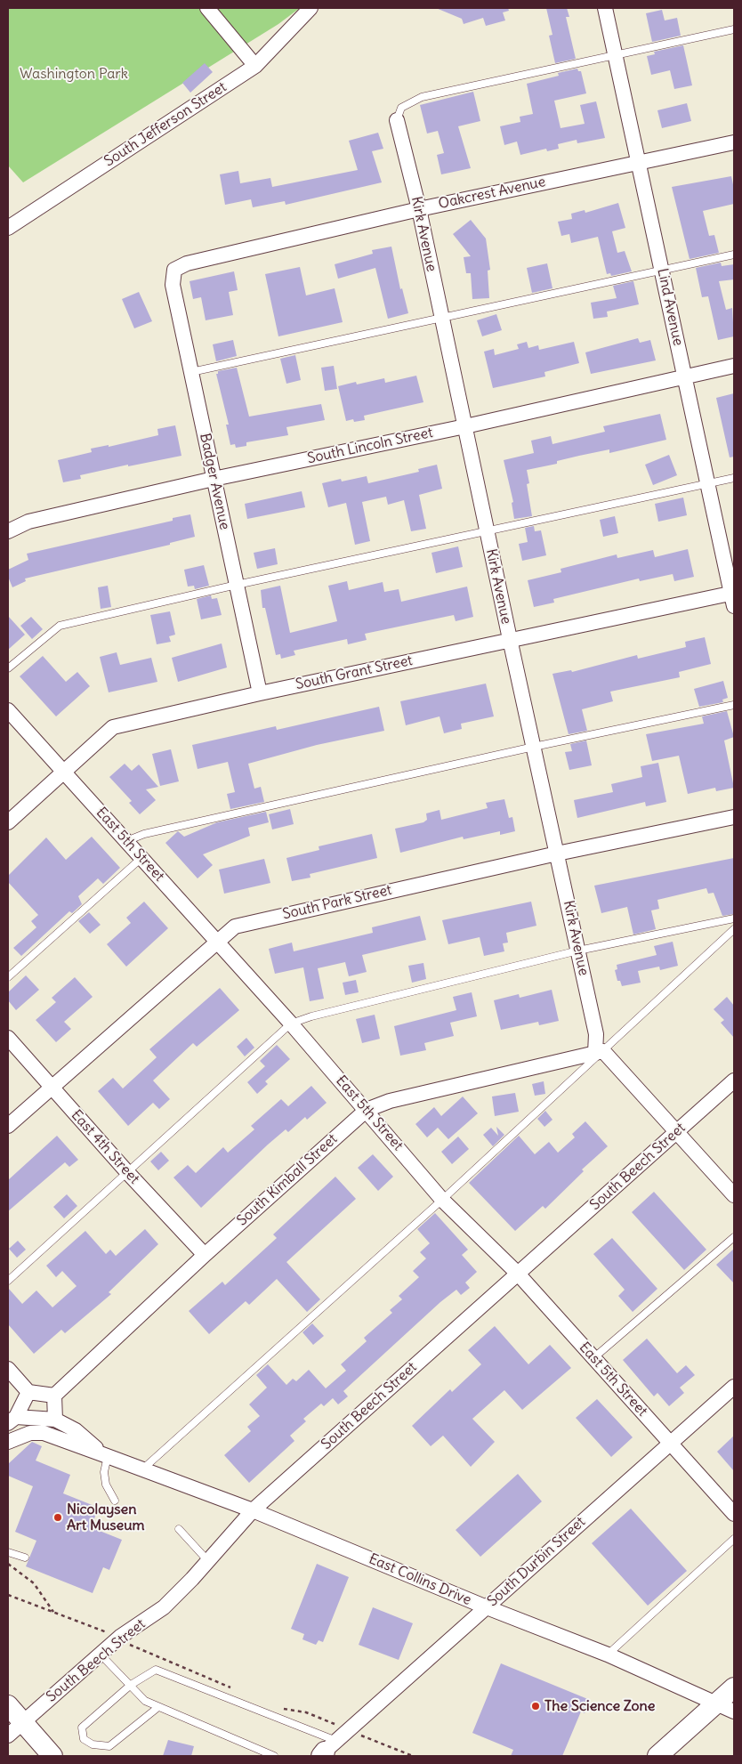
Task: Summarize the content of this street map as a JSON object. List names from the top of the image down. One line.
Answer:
{"streets":{"street":["South Jefferson Street","Oakcrest Avenue","Kirk Avenue","Lind Avenue","South Lincoln Street","Badger Avenue","South Grant Street","East 5th Street","South Park Street","East 4th Street","South Beech Street","South Kimball Street","South Durbin Street","East Collins Drive"]},"crossings":[["Oakcrest Avenue","Kirk Avenue"],["Oakcrest Avenue","Lind Avenue"],["Oakcrest Avenue","Badger Avenue"],["Kirk Avenue","South Lincoln Street"],["Kirk Avenue","South Grant Street"],["Kirk Avenue","South Park Street"],["Kirk Avenue","South Kimball Street"],["Lind Avenue","South Lincoln Street"],["Lind Avenue","South Grant Street"],["South Lincoln Street","Badger Avenue"],["Badger Avenue","South Grant Street"],["South Grant Street","East 5th Street"],["East 5th Street","South Park Street"],["East 5th Street","South Beech Street"],["East 5th Street","South Kimball Street"],["East 5th Street","South Durbin Street"],["South Park Street","East 4th Street"],["East 4th Street","South Kimball Street"],["South Beech Street","East Collins Drive"],["South Durbin Street","East Collins Drive"]],"parks":["Washington Park"],"places":["Nicolaysen Art Museum","The Science Zone"]}
